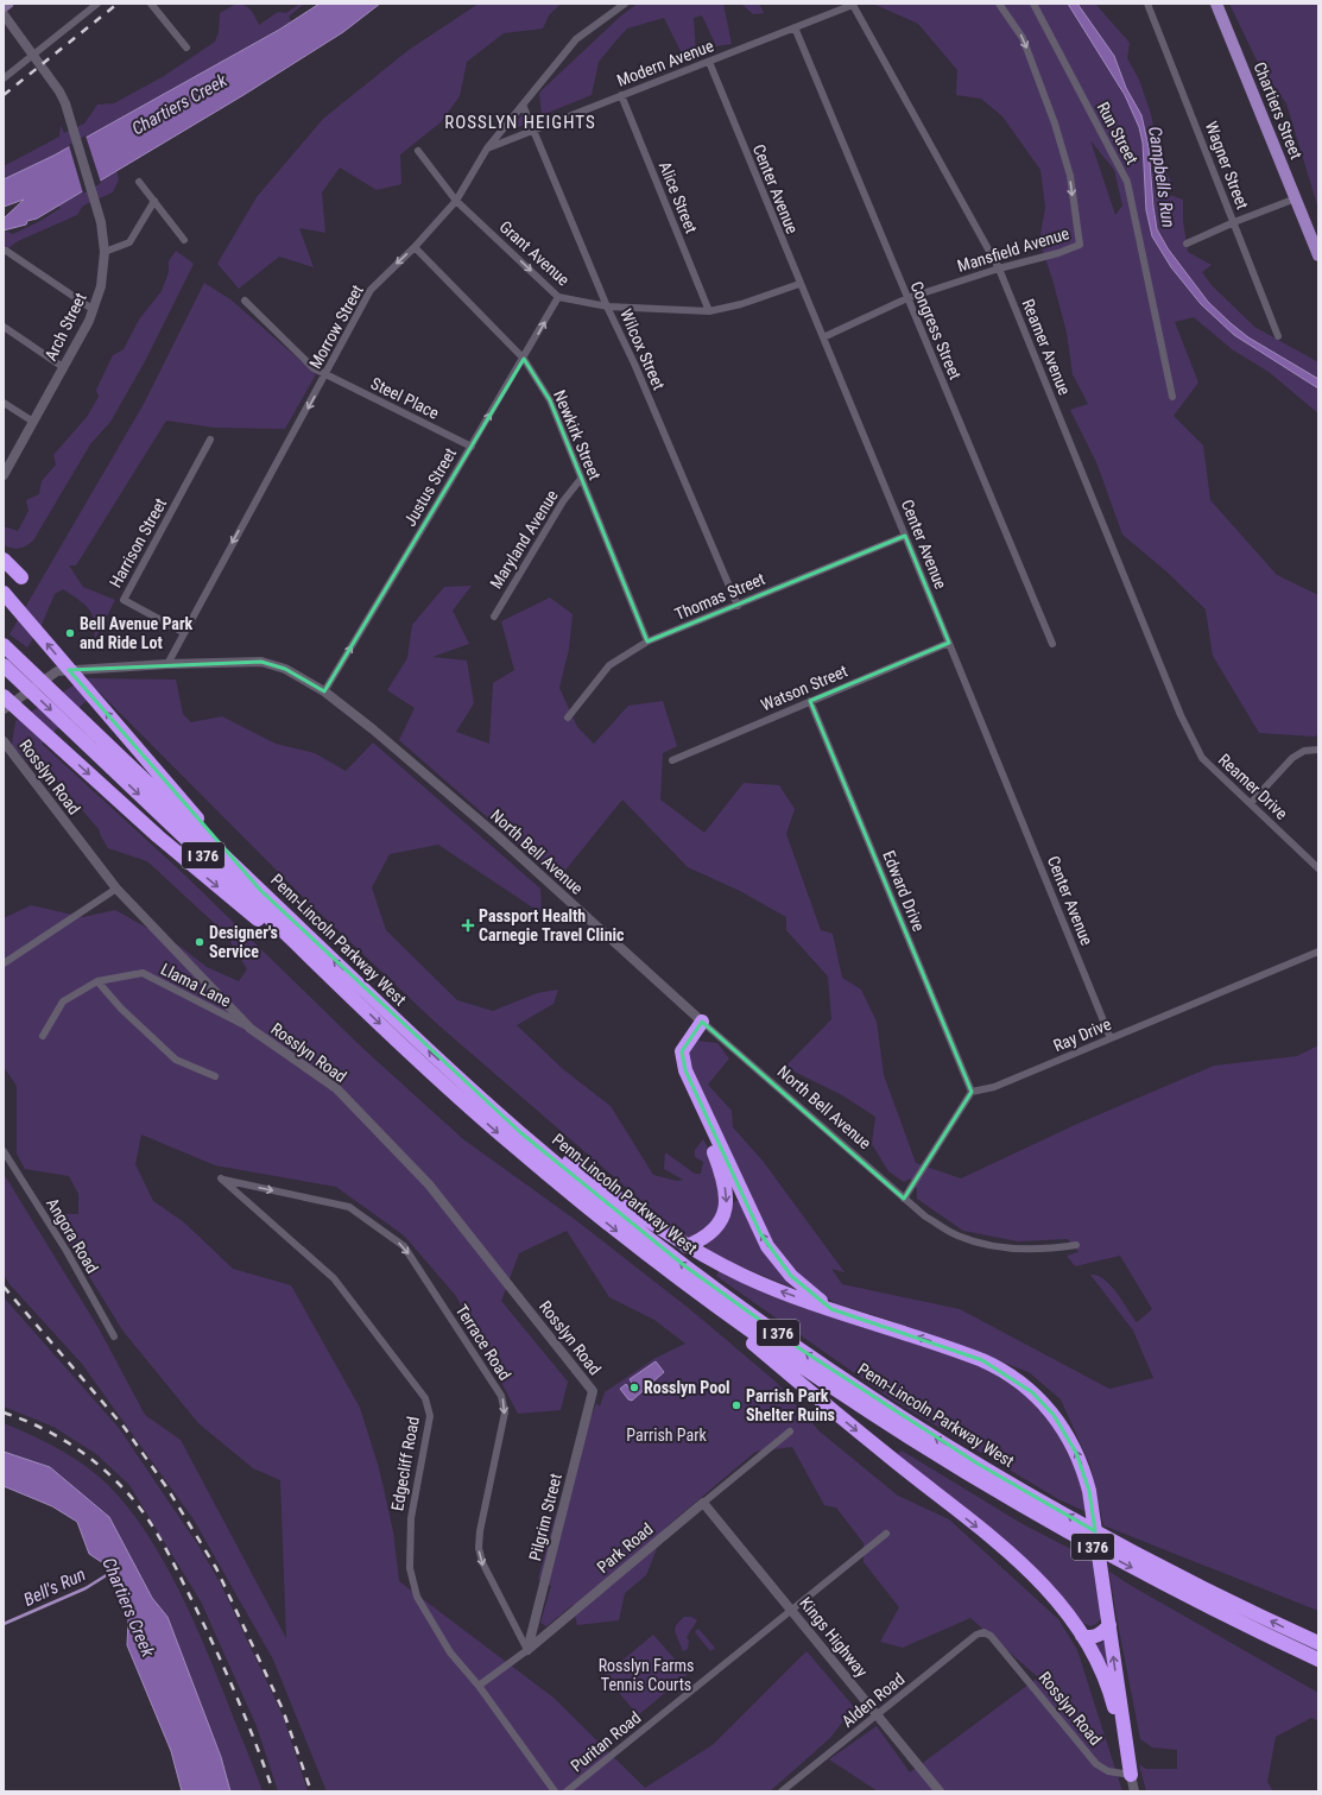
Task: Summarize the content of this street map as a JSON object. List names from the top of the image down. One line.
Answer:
{"streets":{"highway":["I 376","Penn-Lincoln Parkway West"],"main road":["Chartiers Street"],"street":["Modern Avenue","Run Street","Wagner Street","Center Avenue","Alice Street","Mansfield Avenue","Grant Avenue","Arch Street","Morrow Street","Congress Street","Reamer Avenue","Wilcox Street","Steel Place","Newkirk Street","Justus Street","Maryland Avenue","Harrison Street","Thomas Street","Watson Street","Rosslyn Road","Reamer Drive","North Bell Avenue","Edward Drive","Llama Lane","Ray Drive","Angora Road","Terrace Road","Edgecliff Road","Pilgrim Street","Park Road","Kings Highway","Alden Road","Puritan Road"]},"crossings":[["Modern Avenue","Center Avenue"],["Modern Avenue","Alice Street"],["Modern Avenue","Morrow Street"],["Modern Avenue","Congress Street"],["Modern Avenue","Reamer Avenue"],["Modern Avenue","Wilcox Street"],["Center Avenue","Mansfield Avenue"],["Center Avenue","Grant Avenue"],["Center Avenue","Thomas Street"],["Center Avenue","Watson Street"],["Center Avenue","Ray Drive"],["Alice Street","Grant Avenue"],["Mansfield Avenue","Congress Street"],["Mansfield Avenue","Reamer Avenue"],["Grant Avenue","Morrow Street"],["Grant Avenue","Wilcox Street"],["Grant Avenue","Justus Street"],["Morrow Street","Wilcox Street"],["Morrow Street","Steel Place"],["Morrow Street","Newkirk Street"],["Morrow Street","Harrison Street"],["Morrow Street","North Bell Avenue"],["Reamer Avenue","Reamer Drive"],["Wilcox Street","Thomas Street"],["Steel Place","Justus Street"],["Newkirk Street","Justus Street"],["Newkirk Street","Maryland Avenue"],["Newkirk Street","Thomas Street"],["Justus Street","North Bell Avenue"],["Watson Street","Edward Drive"],["Rosslyn Road","Llama Lane"],["Rosslyn Road","Pilgrim Street"],["Rosslyn Road","Alden Road"],["Edward Drive","Ray Drive"],["Terrace Road","Edgecliff Road"],["Terrace Road","Pilgrim Street"],["Terrace Road","Park Road"],["Edgecliff Road","Park Road"],["Pilgrim Street","Park Road"],["Park Road","Kings Highway"],["Kings Highway","Alden Road"],["Kings Highway","Puritan Road"]],"one_way":["Morrow Street","Justus Street","Terrace Road"],"districts":["ROSSLYN HEIGHTS"],"water":["Chartiers Creek","Campbells Run","Bell's Run"],"parks":["Parrish Park","Rosslyn Farms Tennis Courts"],"places":{"other":["Bell Avenue Park and Ride Lot","Designer's Service","Rosslyn Pool","Parrish Park Shelter Ruins"],"health":["Passport Health Carnegie Travel Clinic"]}}
